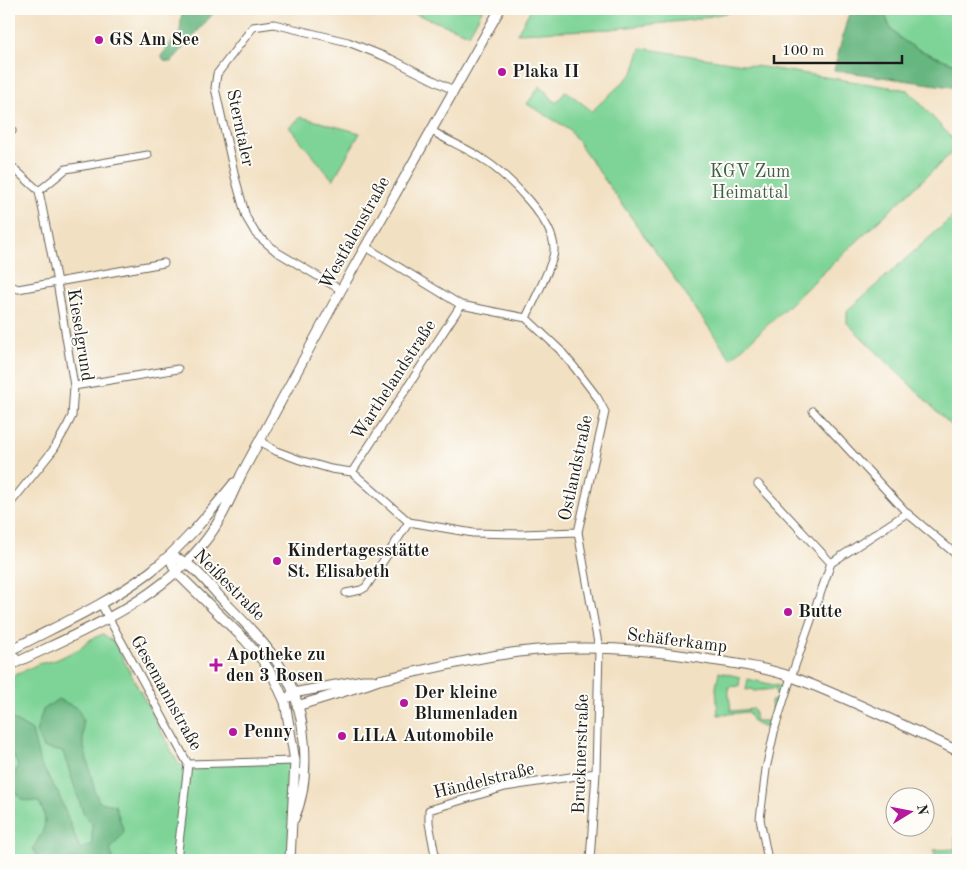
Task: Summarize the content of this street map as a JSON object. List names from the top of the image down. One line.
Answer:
{"streets":{"street":["Sterntaler","Westfalenstraße","Kieselgrund","Warthelandstraße","Ostlandstraße","Neißestraße","Schäferkamp","Gesemannstraße","Brucknerstraße","Händelstraße"]},"crossings":[["Sterntaler","Westfalenstraße"],["Westfalenstraße","Neißestraße"],["Westfalenstraße","Gesemannstraße"],["Ostlandstraße","Schäferkamp"],["Ostlandstraße","Brucknerstraße"],["Neißestraße","Schäferkamp"],["Schäferkamp","Brucknerstraße"],["Brucknerstraße","Händelstraße"]],"parks":["KGV Zum Heimattal"],"places":{"other":["GS Am See","Plaka II","Kindertagesstätte St. Elisabeth","Butte","Der kleine Blumenladen","Penny","LILA Automobile"],"health":["Apotheke zu den 3 Rosen"]},"scale_bar":"100 m","north":"right"}
